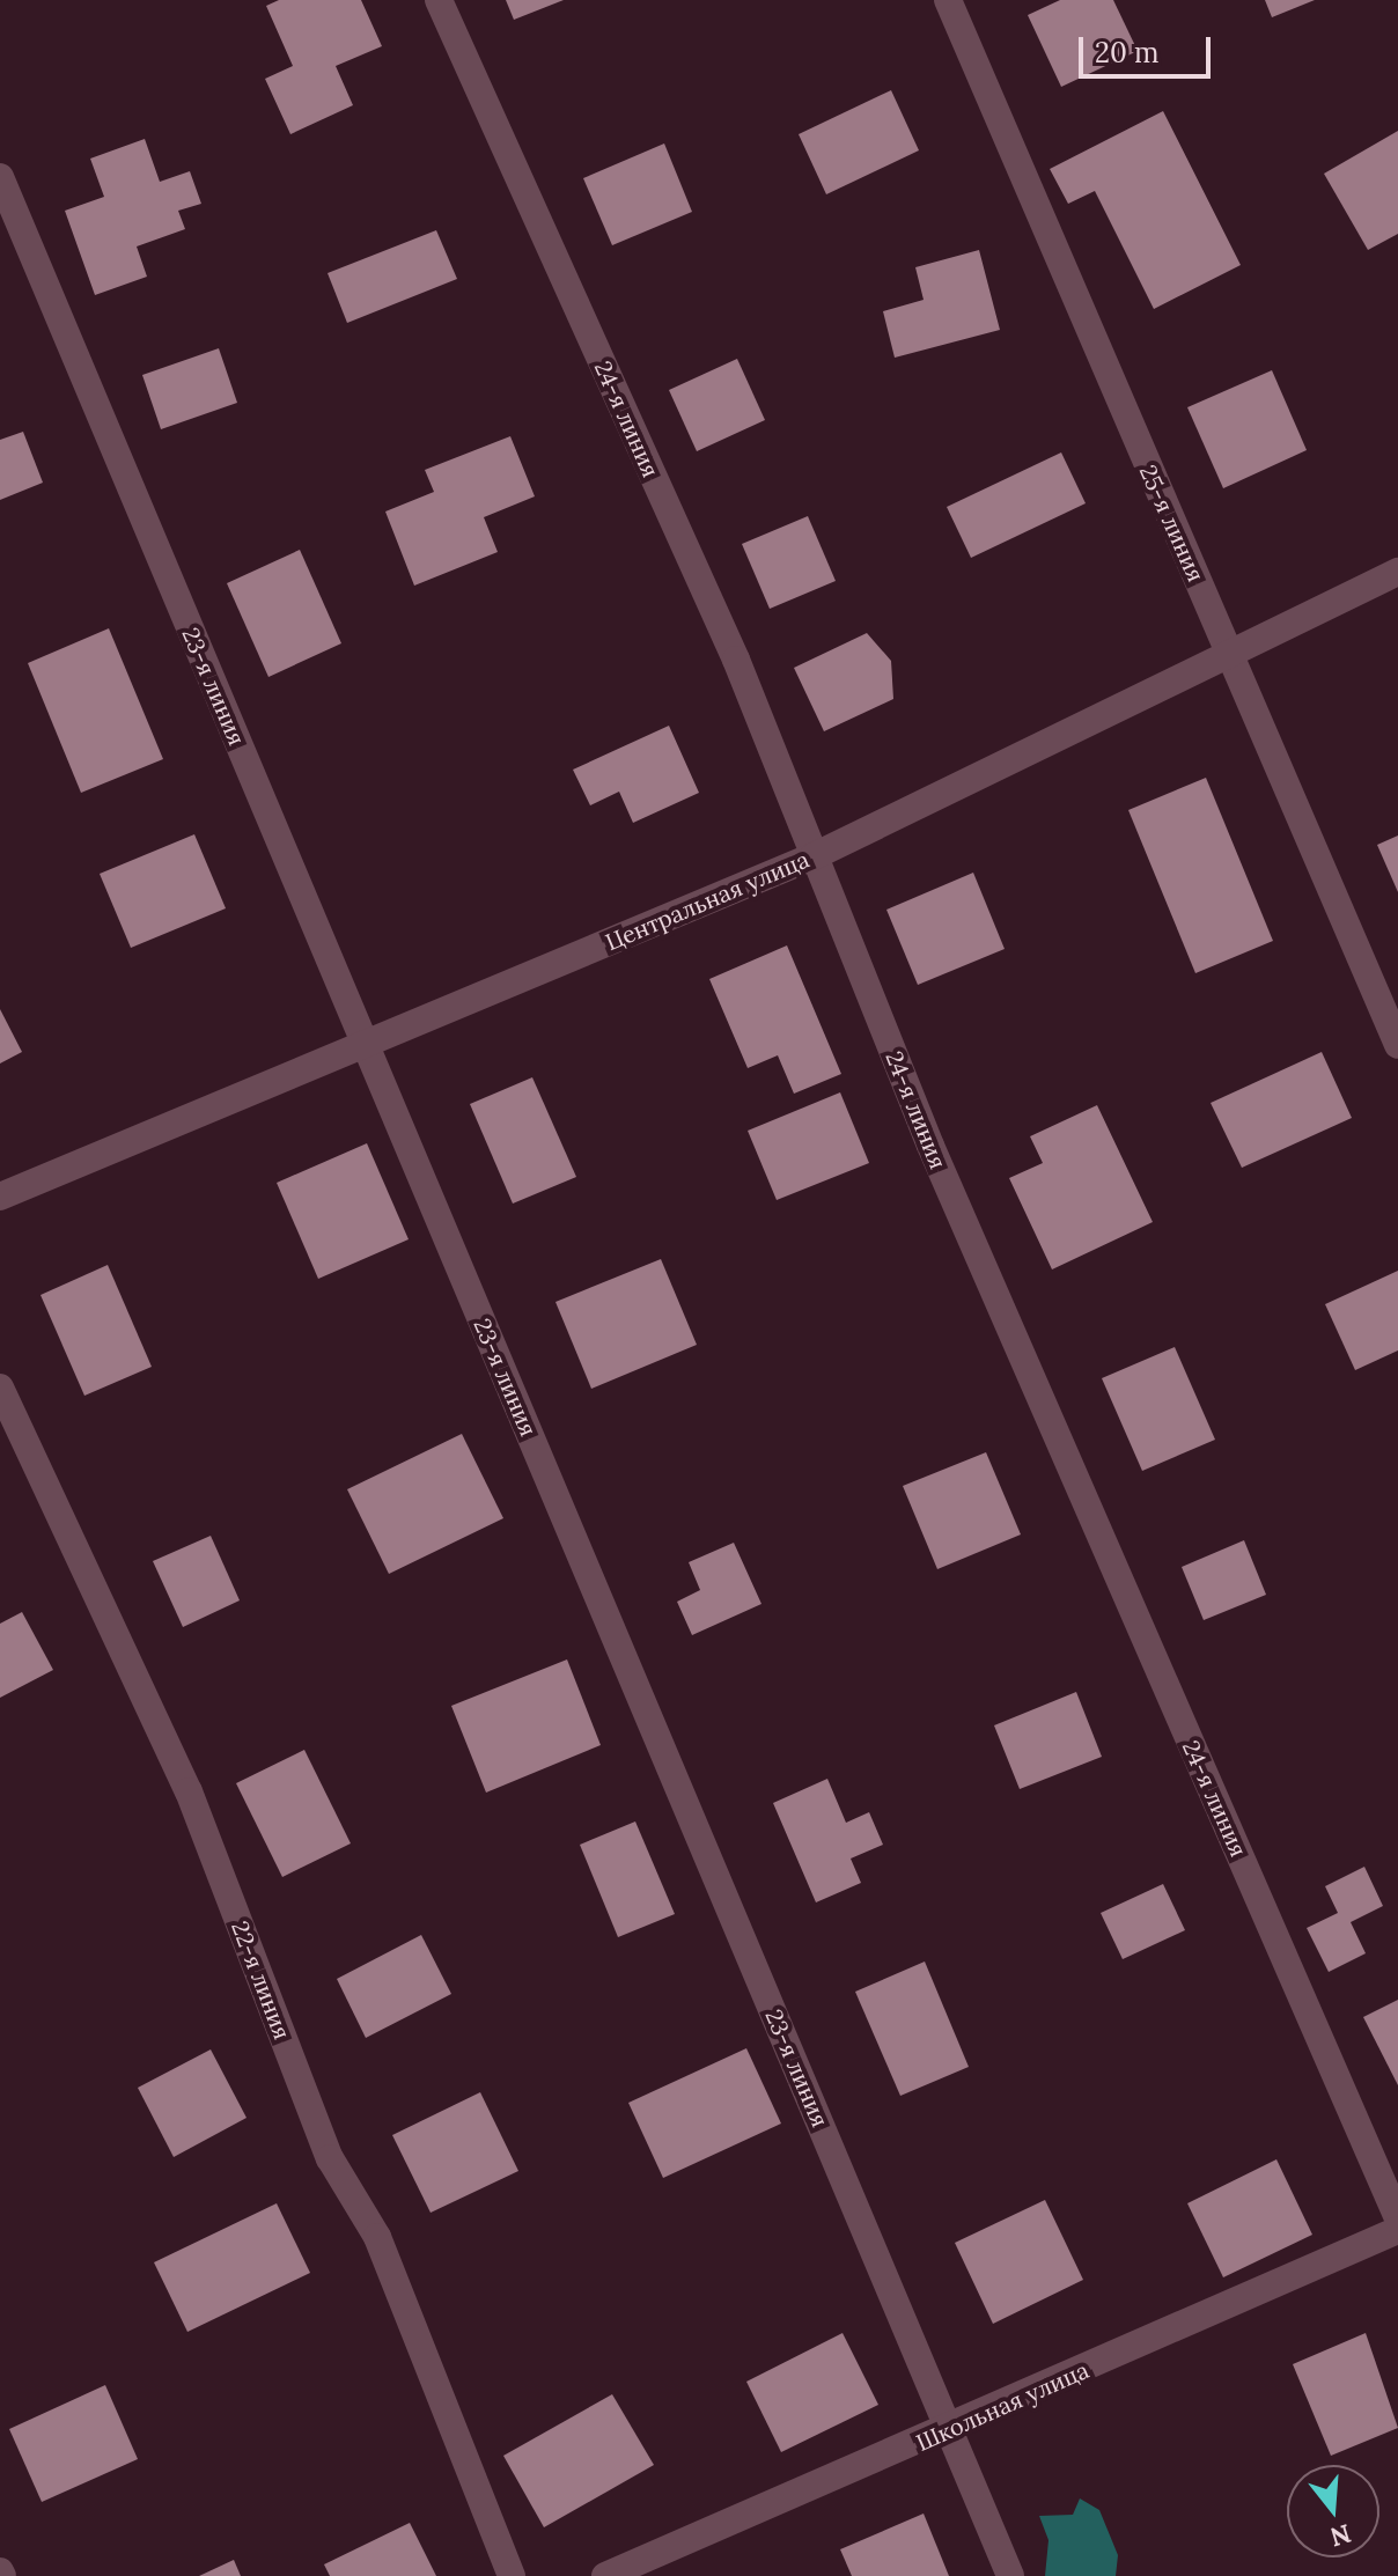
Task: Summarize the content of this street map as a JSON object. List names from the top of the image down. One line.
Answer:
{"streets":{"street":["24-я линия","25-я линия","23-я линия","Центральная улица","22-я линия","Школьная улица"]},"crossings":[["24-я линия","Центральная улица"],["25-я линия","Центральная улица"],["23-я линия","Центральная улица"],["23-я линия","Школьная улица"]],"scale_bar":"20 m","north":"bottom"}
